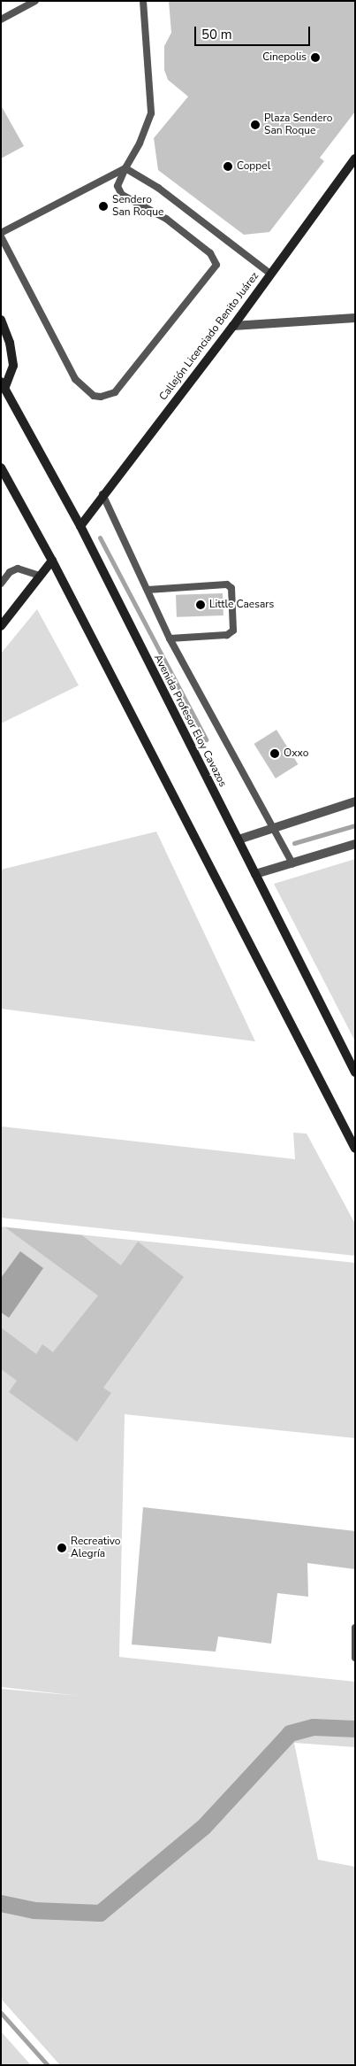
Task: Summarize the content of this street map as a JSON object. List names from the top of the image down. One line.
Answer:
{"streets":{"main road":["Callejón Licenciado Benito Juárez","Avenida Profesor Eloy Cavazos"]},"crossings":[["Callejón Licenciado Benito Juárez","Avenida Profesor Eloy Cavazos"]],"places":["Cinepolis","Plaza Sendero San Roque","Coppel","Sendero San Roque","Little Caesars","Oxxo","Recreativo Alegría"],"scale_bar":"50 m"}
